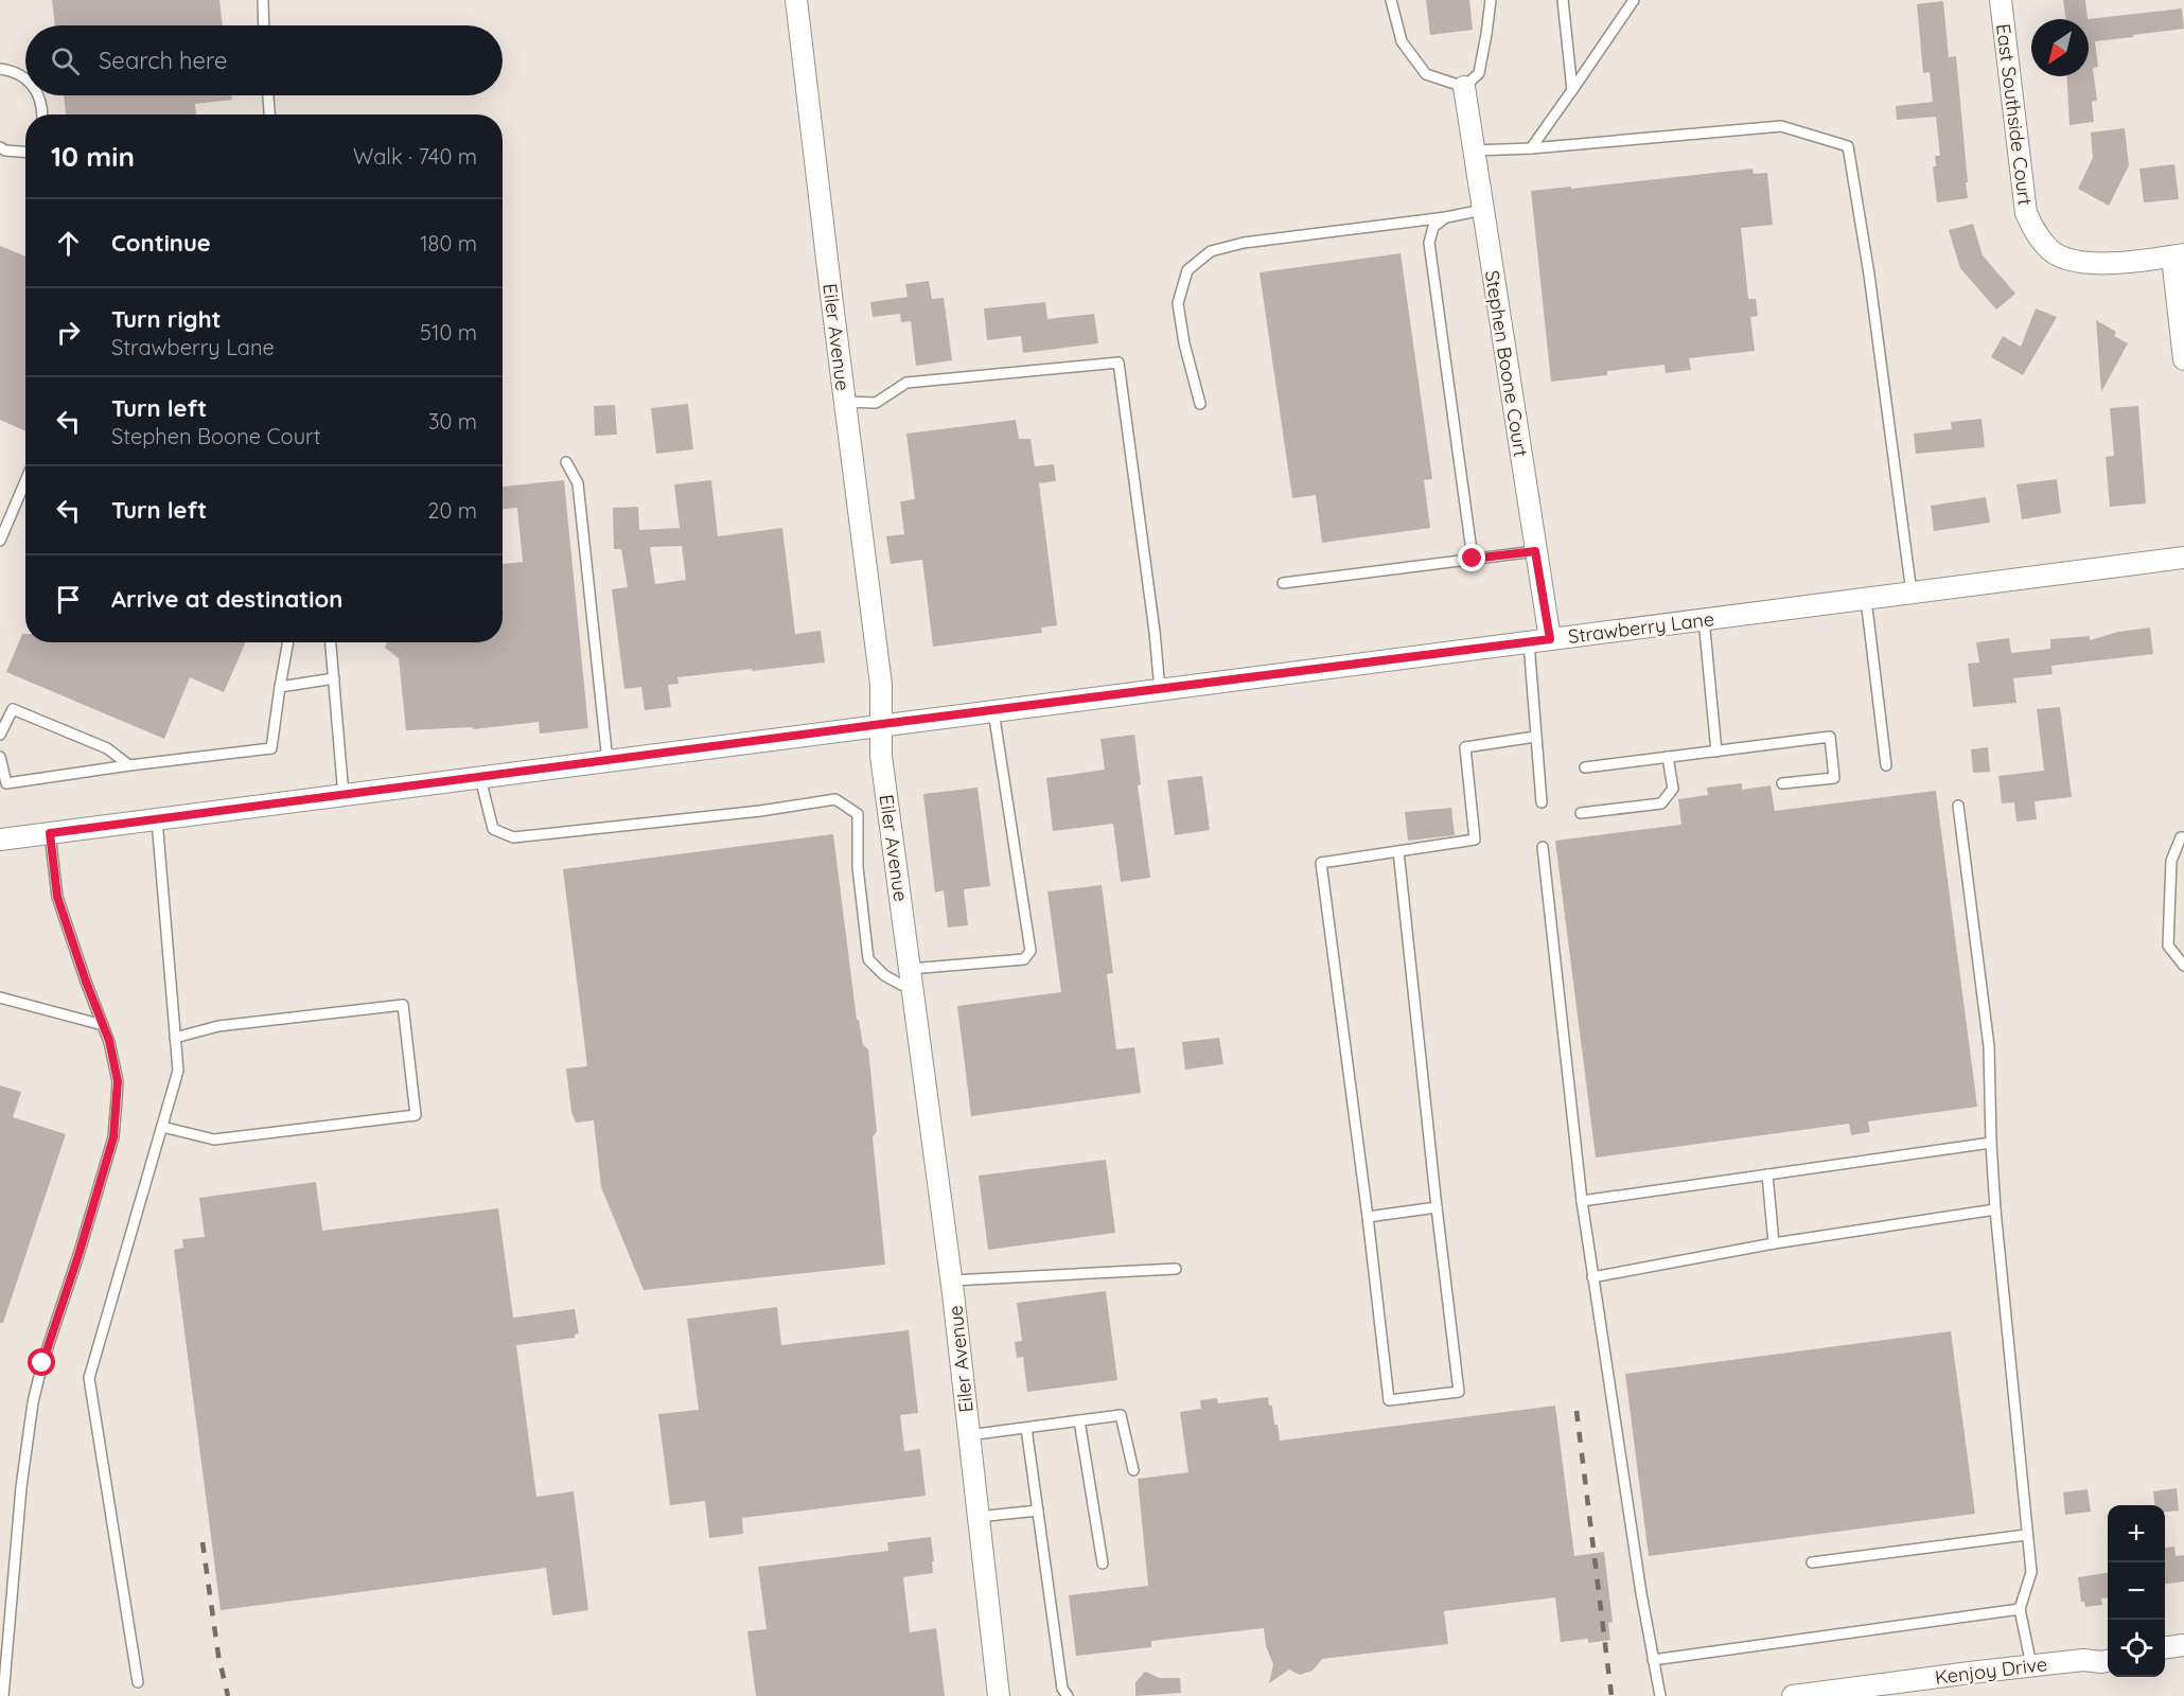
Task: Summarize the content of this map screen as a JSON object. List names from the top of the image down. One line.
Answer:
{"streets":{"street":["East Southside Court","Eiler Avenue","Stephen Boone Court","Strawberry Lane","Kenjoy Drive"]},"crossings":[["Eiler Avenue","Strawberry Lane"],["Stephen Boone Court","Strawberry Lane"]],"north":"bottom left","page":{"search":"Search here","heading":["10 min","Walk · 740 m"],"list":[["Continue","180 m"],["Turn right","Strawberry Lane","510 m"],["Turn left","Stephen Boone Court","30 m"],["Turn left","20 m"],"Arrive at destination"],"map_buttons":["+","−"]}}
